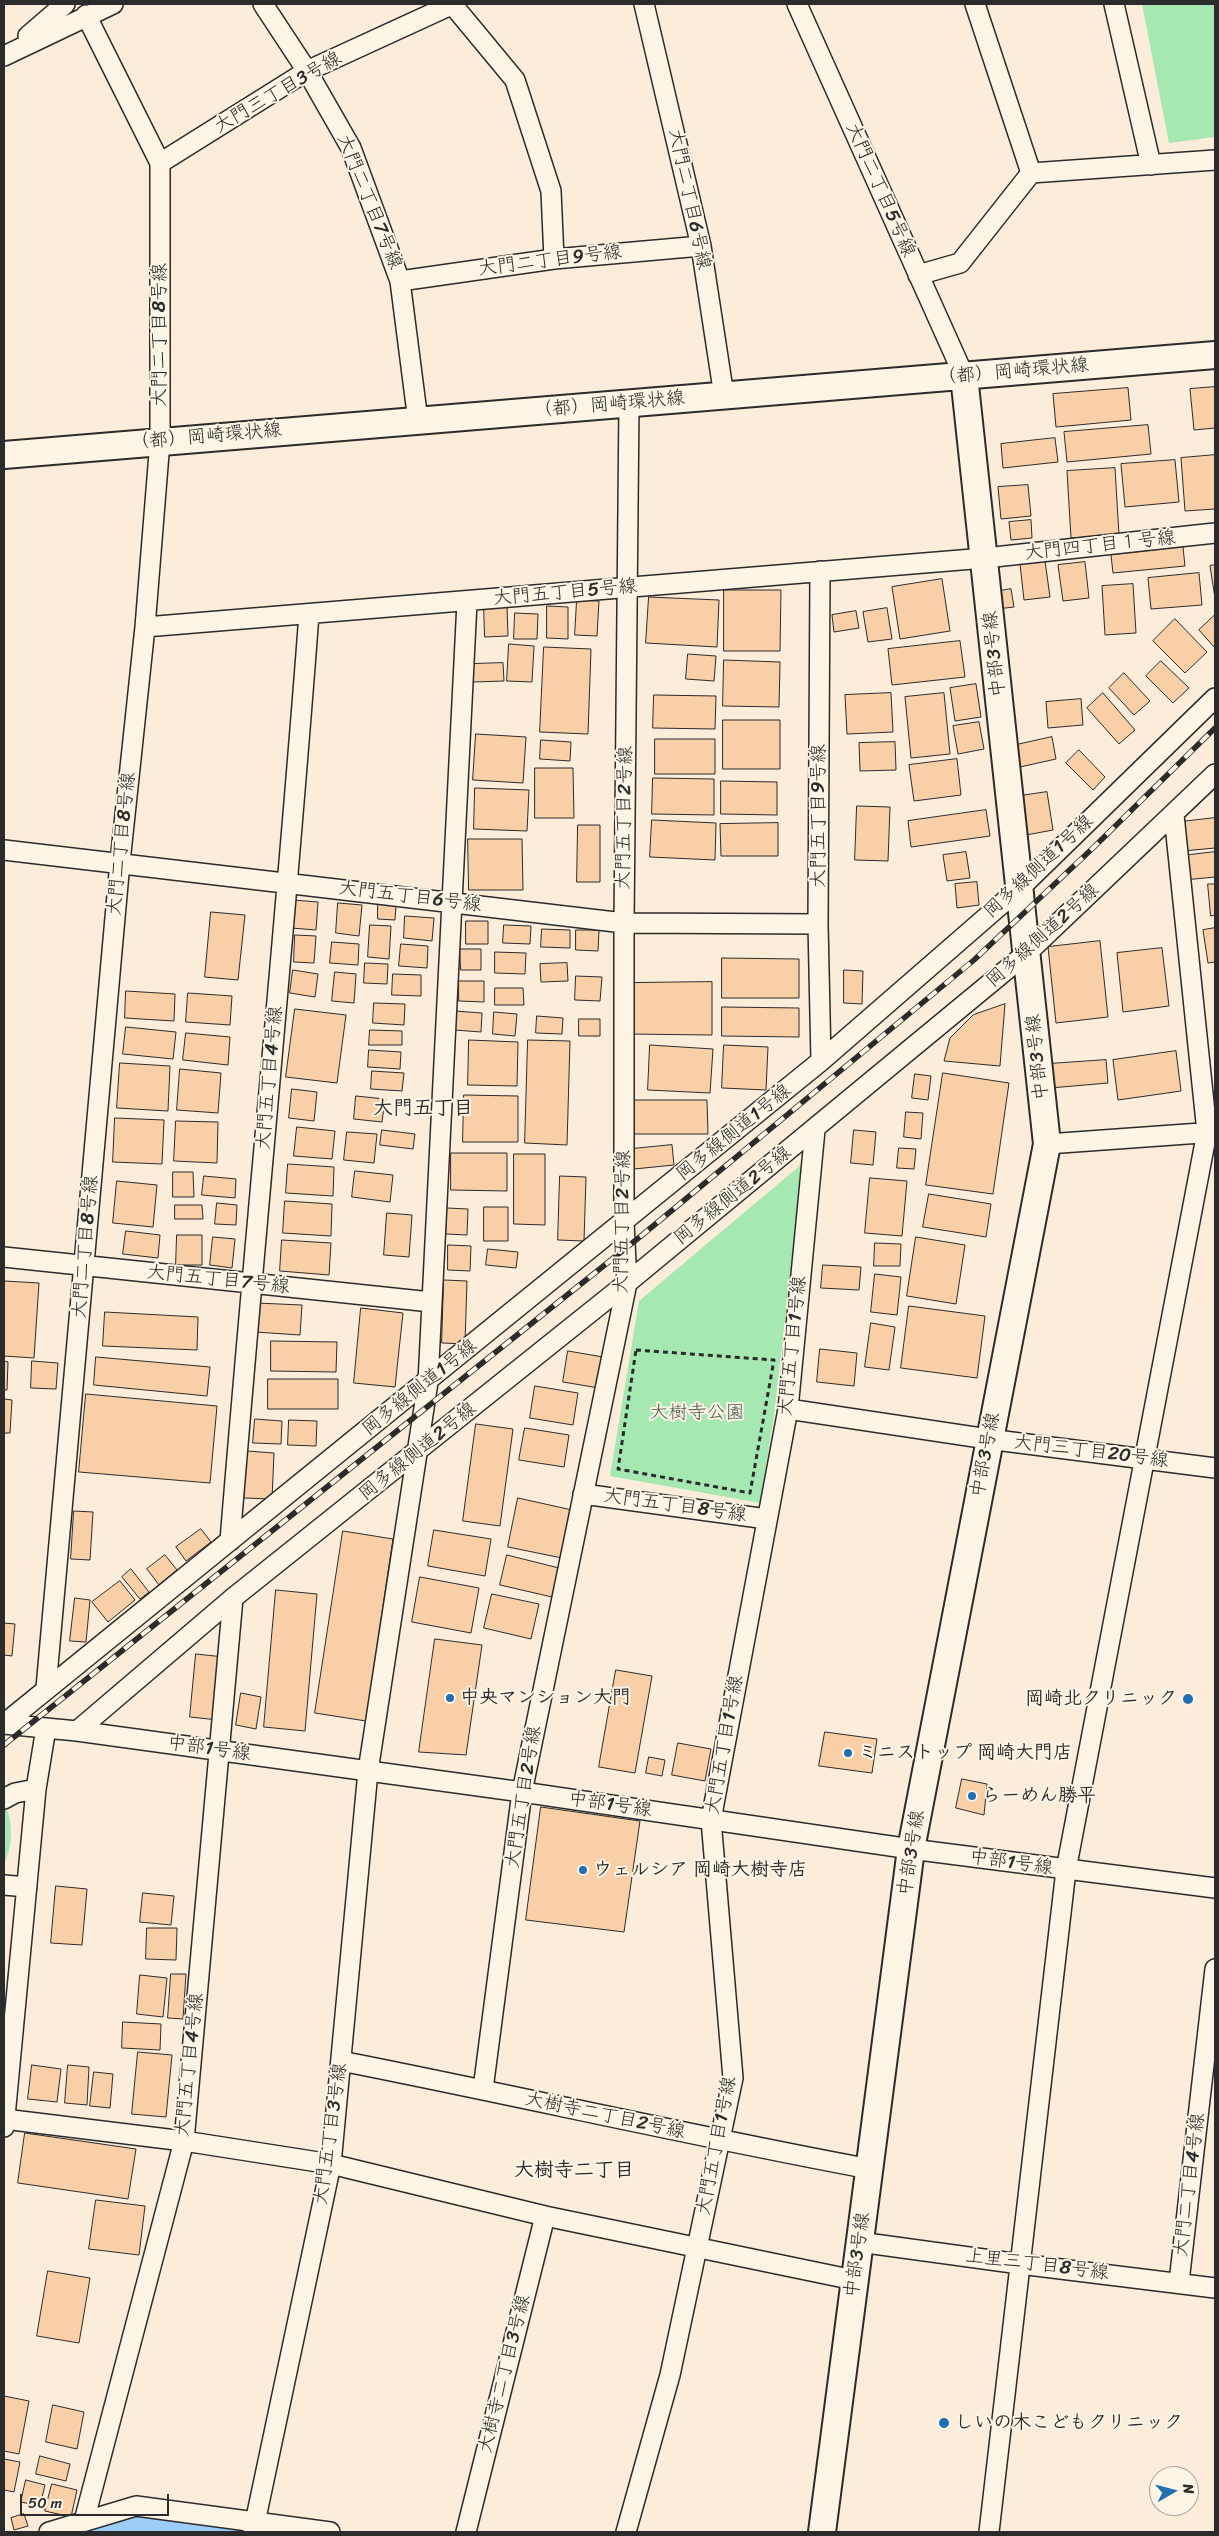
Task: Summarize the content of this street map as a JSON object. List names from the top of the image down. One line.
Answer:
{"streets":{"street":["大門三丁目3号線","大門二丁目5号線","大門二丁目6号線","大門二丁目7号線","大門二丁目9号線","大門二丁目8号線","（都）岡崎環状線","大門四丁目１号線","大門五丁目5号線","中部3号線","大門五丁目9号線","大門五丁目2号線","岡多線側道1号線","大門五丁目6号線","岡多線側道2号線","大門五丁目4号線","大門五丁目7号線","大門五丁目1号線","大門三丁目20号線","大門五丁目8号線","中部1号線","大樹寺二丁目2号線","大門五丁目3号線","大門二丁目4号線","上里三丁目8号線","大樹寺二丁目3号線"]},"crossings":[["大門三丁目3号線","大門二丁目7号線"],["大門三丁目3号線","大門二丁目8号線"],["大門二丁目5号線","（都）岡崎環状線"],["大門二丁目5号線","中部3号線"],["大門二丁目6号線","大門二丁目9号線"],["大門二丁目6号線","（都）岡崎環状線"],["大門二丁目7号線","大門二丁目9号線"],["大門二丁目7号線","（都）岡崎環状線"],["大門二丁目8号線","（都）岡崎環状線"],["大門二丁目8号線","大門五丁目5号線"],["大門二丁目8号線","岡多線側道1号線"],["大門二丁目8号線","大門五丁目6号線"],["大門二丁目8号線","大門五丁目7号線"],["（都）岡崎環状線","中部3号線"],["（都）岡崎環状線","大門五丁目2号線"],["大門四丁目１号線","大門五丁目5号線"],["大門四丁目１号線","中部3号線"],["大門五丁目5号線","中部3号線"],["大門五丁目5号線","大門五丁目9号線"],["大門五丁目5号線","大門五丁目2号線"],["大門五丁目5号線","大門五丁目4号線"],["大門五丁目5号線","大門五丁目3号線"],["中部3号線","岡多線側道1号線"],["中部3号線","岡多線側道2号線"],["中部3号線","大門三丁目20号線"],["中部3号線","中部1号線"],["中部3号線","大樹寺二丁目2号線"],["中部3号線","上里三丁目8号線"],["大門五丁目9号線","岡多線側道1号線"],["大門五丁目9号線","大門五丁目6号線"],["大門五丁目2号線","岡多線側道1号線"],["大門五丁目2号線","大門五丁目6号線"],["大門五丁目2号線","岡多線側道2号線"],["大門五丁目2号線","大門五丁目8号線"],["大門五丁目2号線","中部1号線"],["大門五丁目2号線","大樹寺二丁目2号線"],["岡多線側道1号線","大門五丁目4号線"],["岡多線側道1号線","中部1号線"],["岡多線側道1号線","大門五丁目3号線"],["大門五丁目6号線","大門五丁目4号線"],["大門五丁目6号線","大門五丁目3号線"],["岡多線側道2号線","大門五丁目4号線"],["岡多線側道2号線","大門五丁目1号線"],["岡多線側道2号線","中部1号線"],["岡多線側道2号線","大門五丁目3号線"],["大門五丁目4号線","大門五丁目7号線"],["大門五丁目4号線","中部1号線"],["大門五丁目7号線","大門五丁目3号線"],["大門五丁目1号線","大門三丁目20号線"],["大門五丁目1号線","大門五丁目8号線"],["大門五丁目1号線","中部1号線"],["大門五丁目1号線","大樹寺二丁目2号線"],["中部1号線","大門五丁目3号線"],["大樹寺二丁目2号線","大門五丁目3号線"],["大門二丁目4号線","上里三丁目8号線"]],"districts":["大門五丁目","大樹寺二丁目"],"parks":["大樹寺公園"],"places":["中央マンション大門","岡崎北クリニック","ミニストップ 岡崎大門店","らーめん勝平","ウェルシア 岡崎大樹寺店","しいの木こどもクリニック"],"scale_bar":"50 m","north":"right"}
